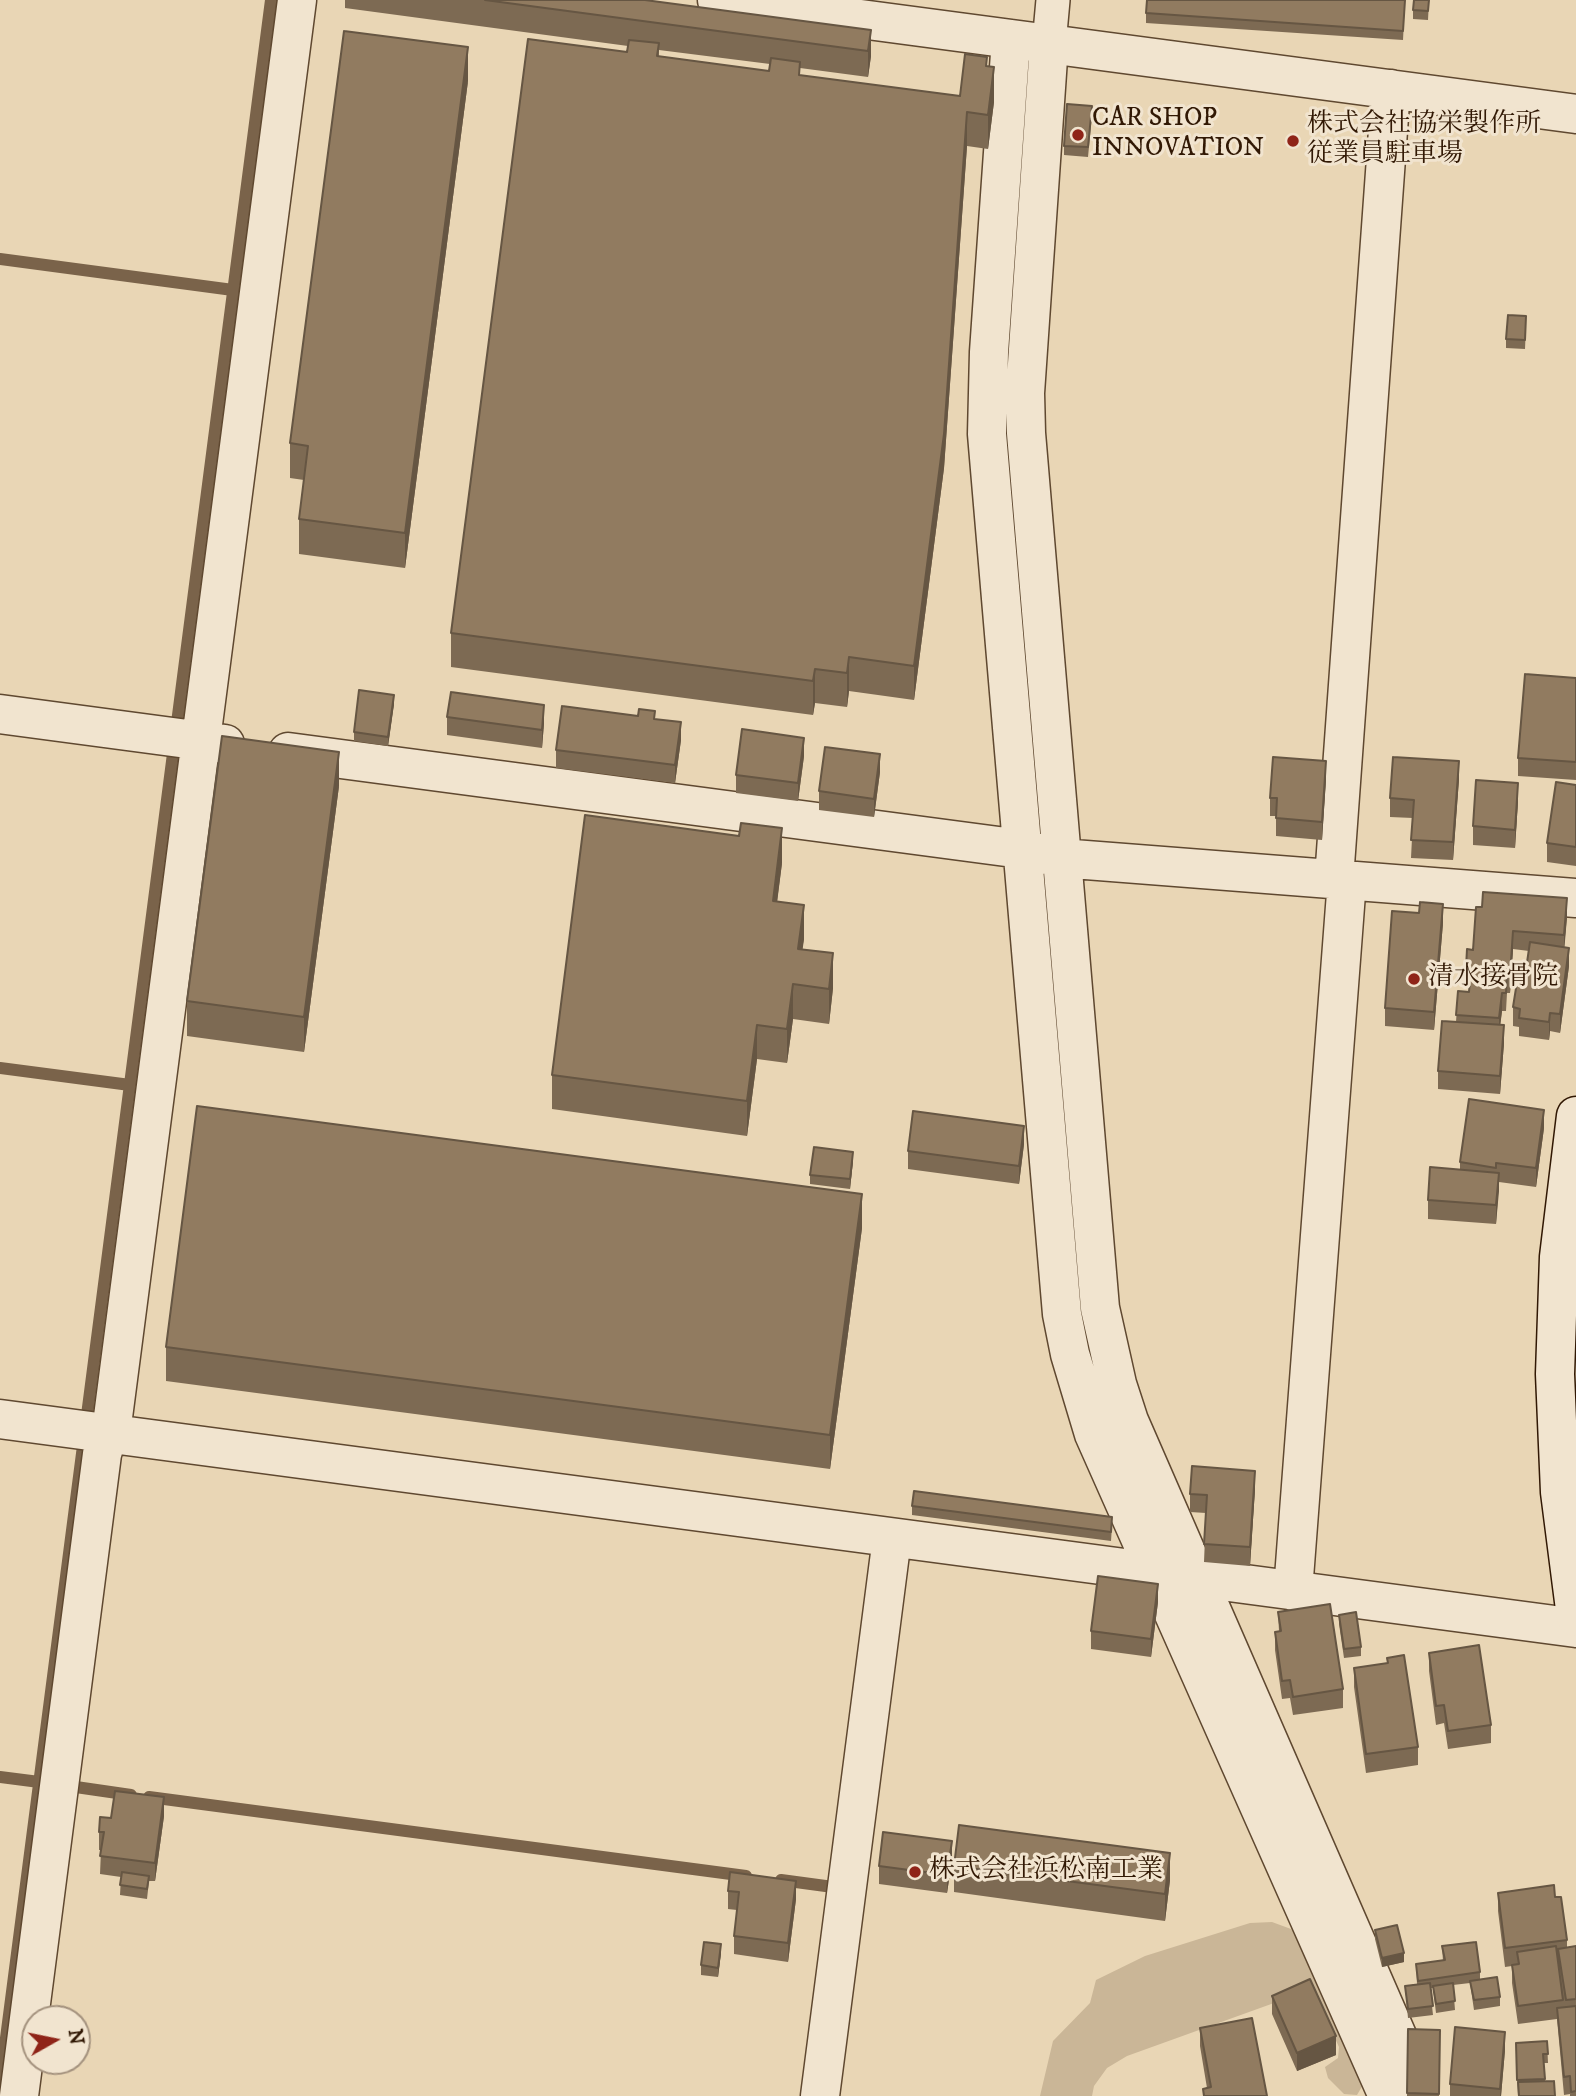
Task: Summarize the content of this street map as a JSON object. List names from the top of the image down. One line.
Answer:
{"places":["CAR SHOP INNOVATION","株式会社協栄製作所 従業員駐車場","清水接骨院","株式会社浜松南工業"],"north":"right"}
